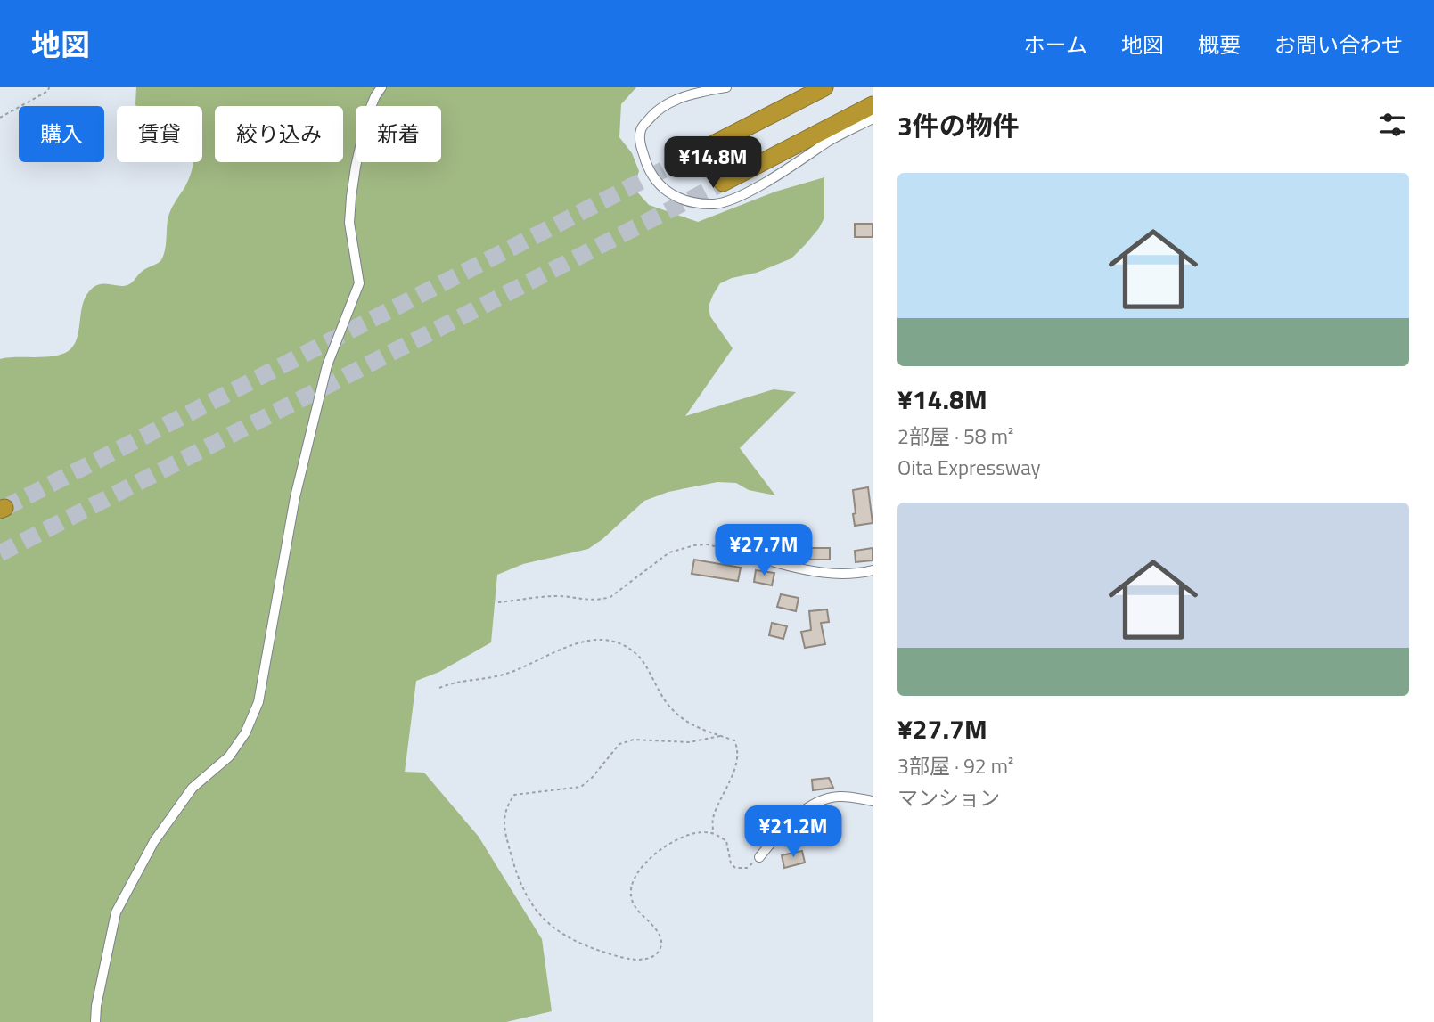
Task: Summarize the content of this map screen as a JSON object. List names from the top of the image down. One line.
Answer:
{"page":{"header":"地図","nav":["ホーム","地図","概要","お問い合わせ"],"heading":"3件の物件","chip":["購入","賃貸","絞り込み","新着"],"price":["¥14.8M","¥27.7M","¥21.2M"],"list":[{"name":"¥14.8M","note":"2部屋 · 58 m² · Oita Expressway"},{"name":"¥27.7M","note":"3部屋 · 92 m² · マンション"}]}}
